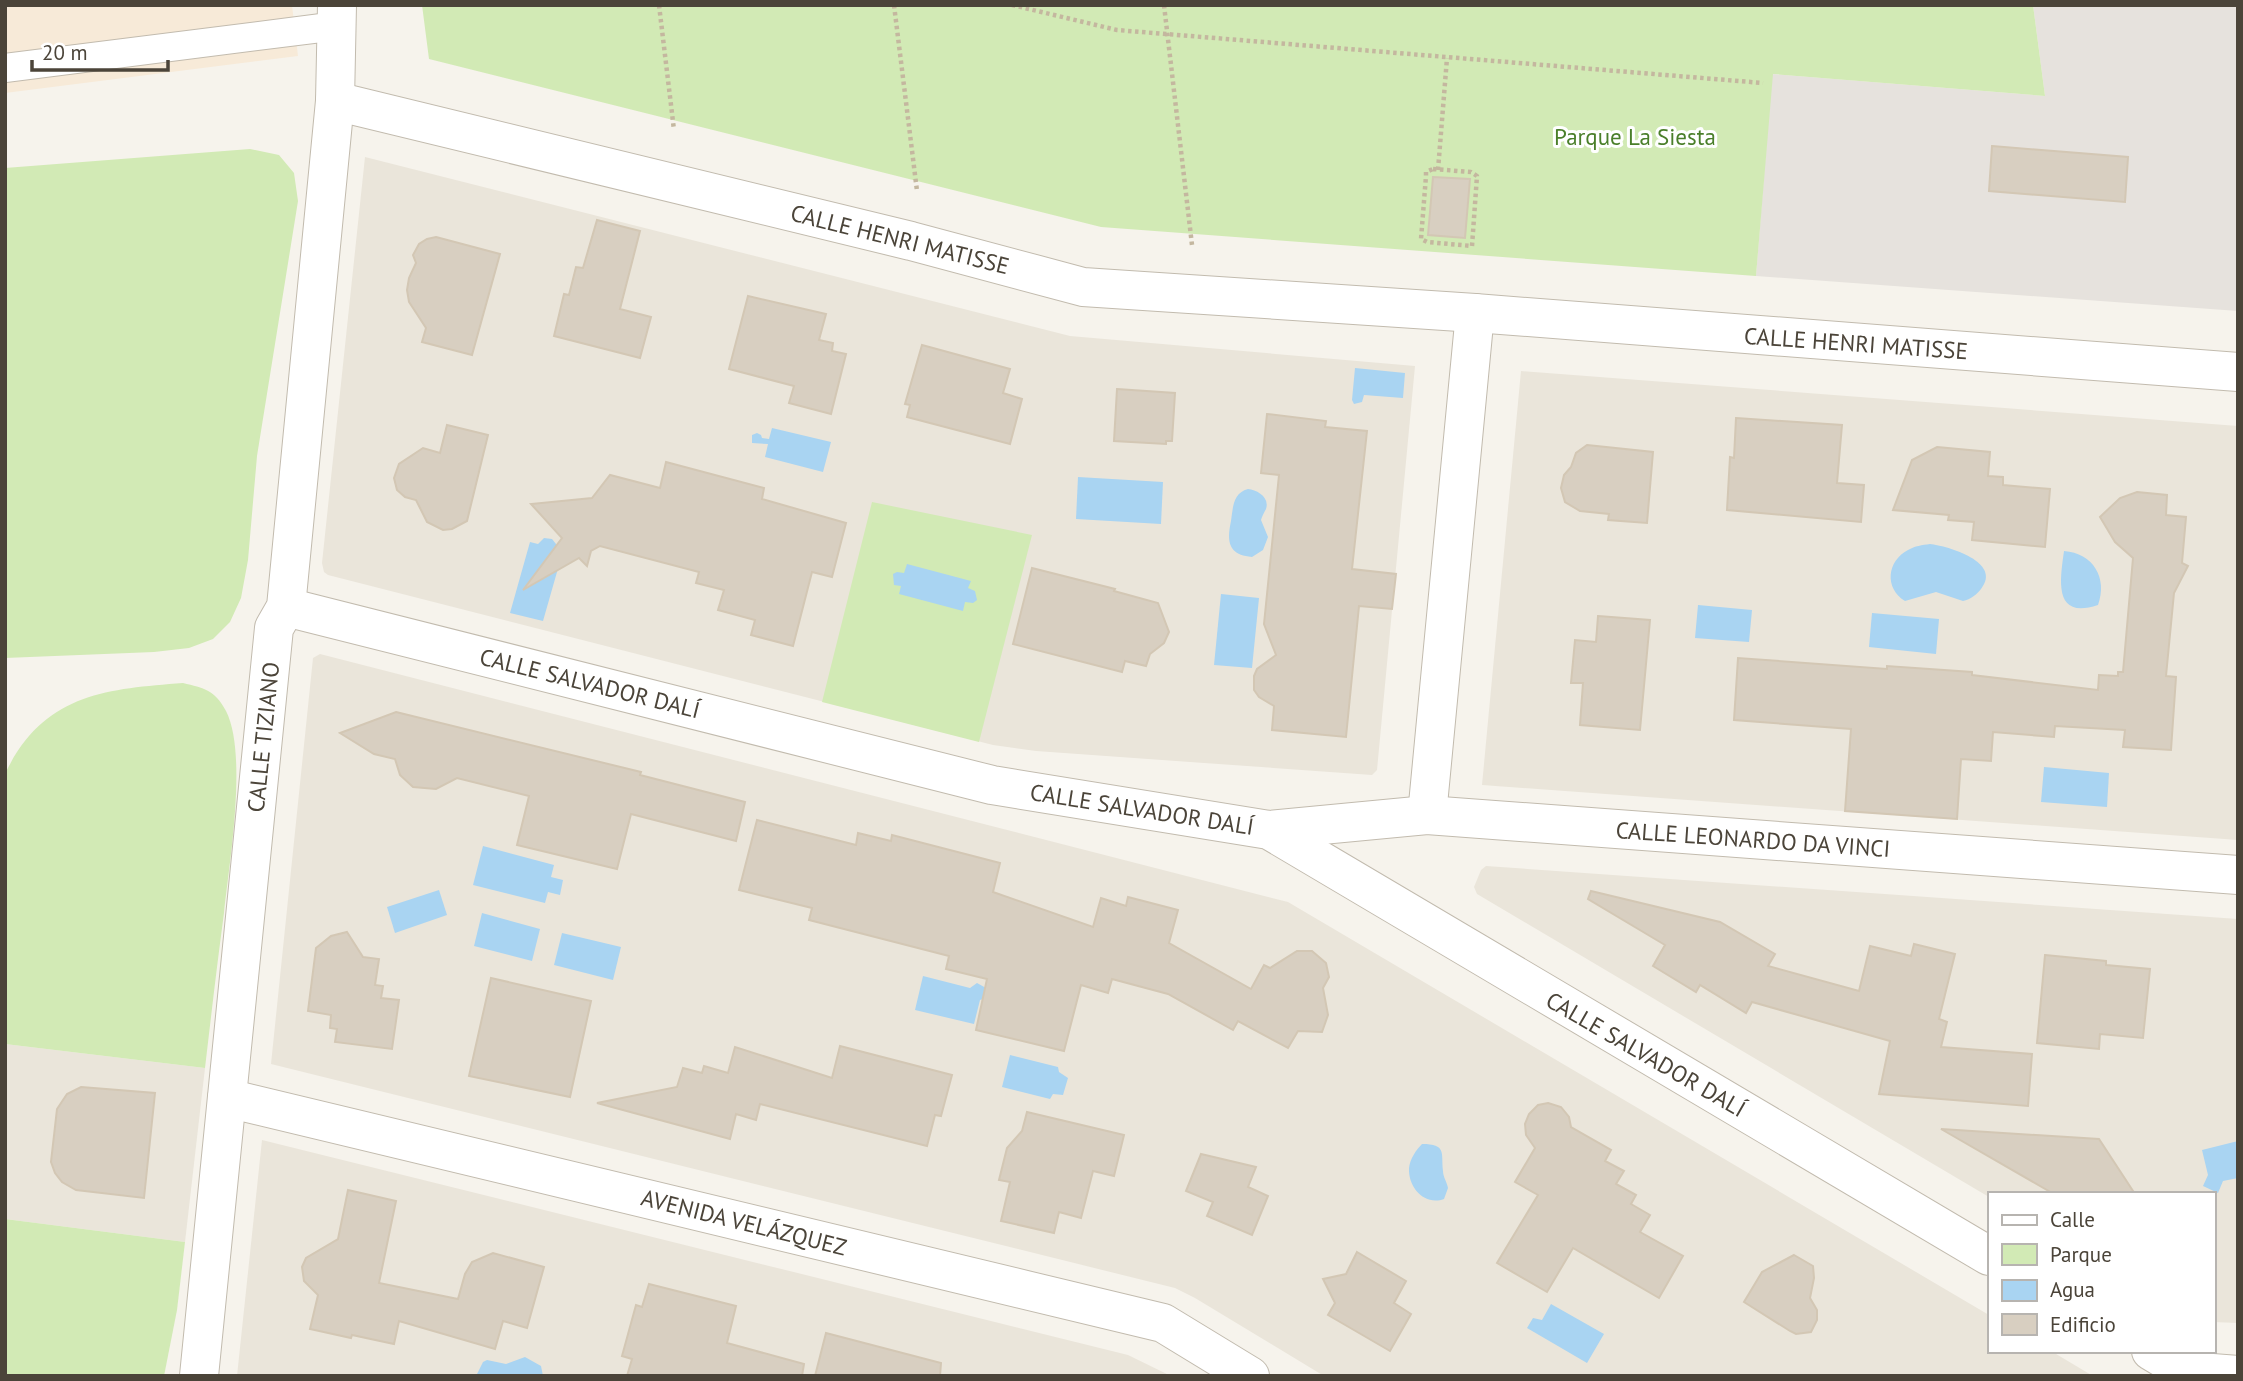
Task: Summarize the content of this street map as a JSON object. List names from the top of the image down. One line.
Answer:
{"streets":{"street":["CALLE HENRI MATISSE","CALLE SALVADOR DALÍ","CALLE TIZIANO","CALLE LEONARDO DA VINCI","AVENIDA VELÁZQUEZ"]},"crossings":[["CALLE HENRI MATISSE","CALLE TIZIANO"],["CALLE SALVADOR DALÍ","CALLE TIZIANO"],["CALLE SALVADOR DALÍ","CALLE LEONARDO DA VINCI"],["CALLE TIZIANO","AVENIDA VELÁZQUEZ"]],"parks":["Parque La Siesta"],"legend":["Calle","Parque","Agua","Edificio"],"scale_bar":"20 m"}
